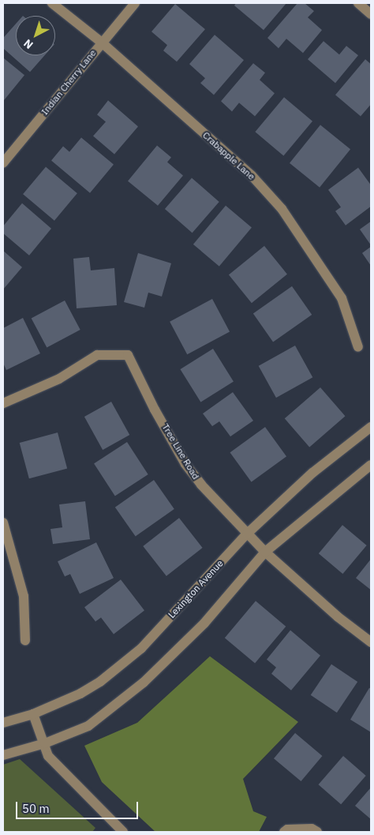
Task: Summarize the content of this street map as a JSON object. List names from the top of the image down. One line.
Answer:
{"streets":{"street":["Indian Cherry Lane","Crabapple Lane","Tree Line Road","Lexington Avenue"]},"crossings":[["Indian Cherry Lane","Crabapple Lane"],["Tree Line Road","Lexington Avenue"]],"scale_bar":"50 m","north":"bottom left"}
